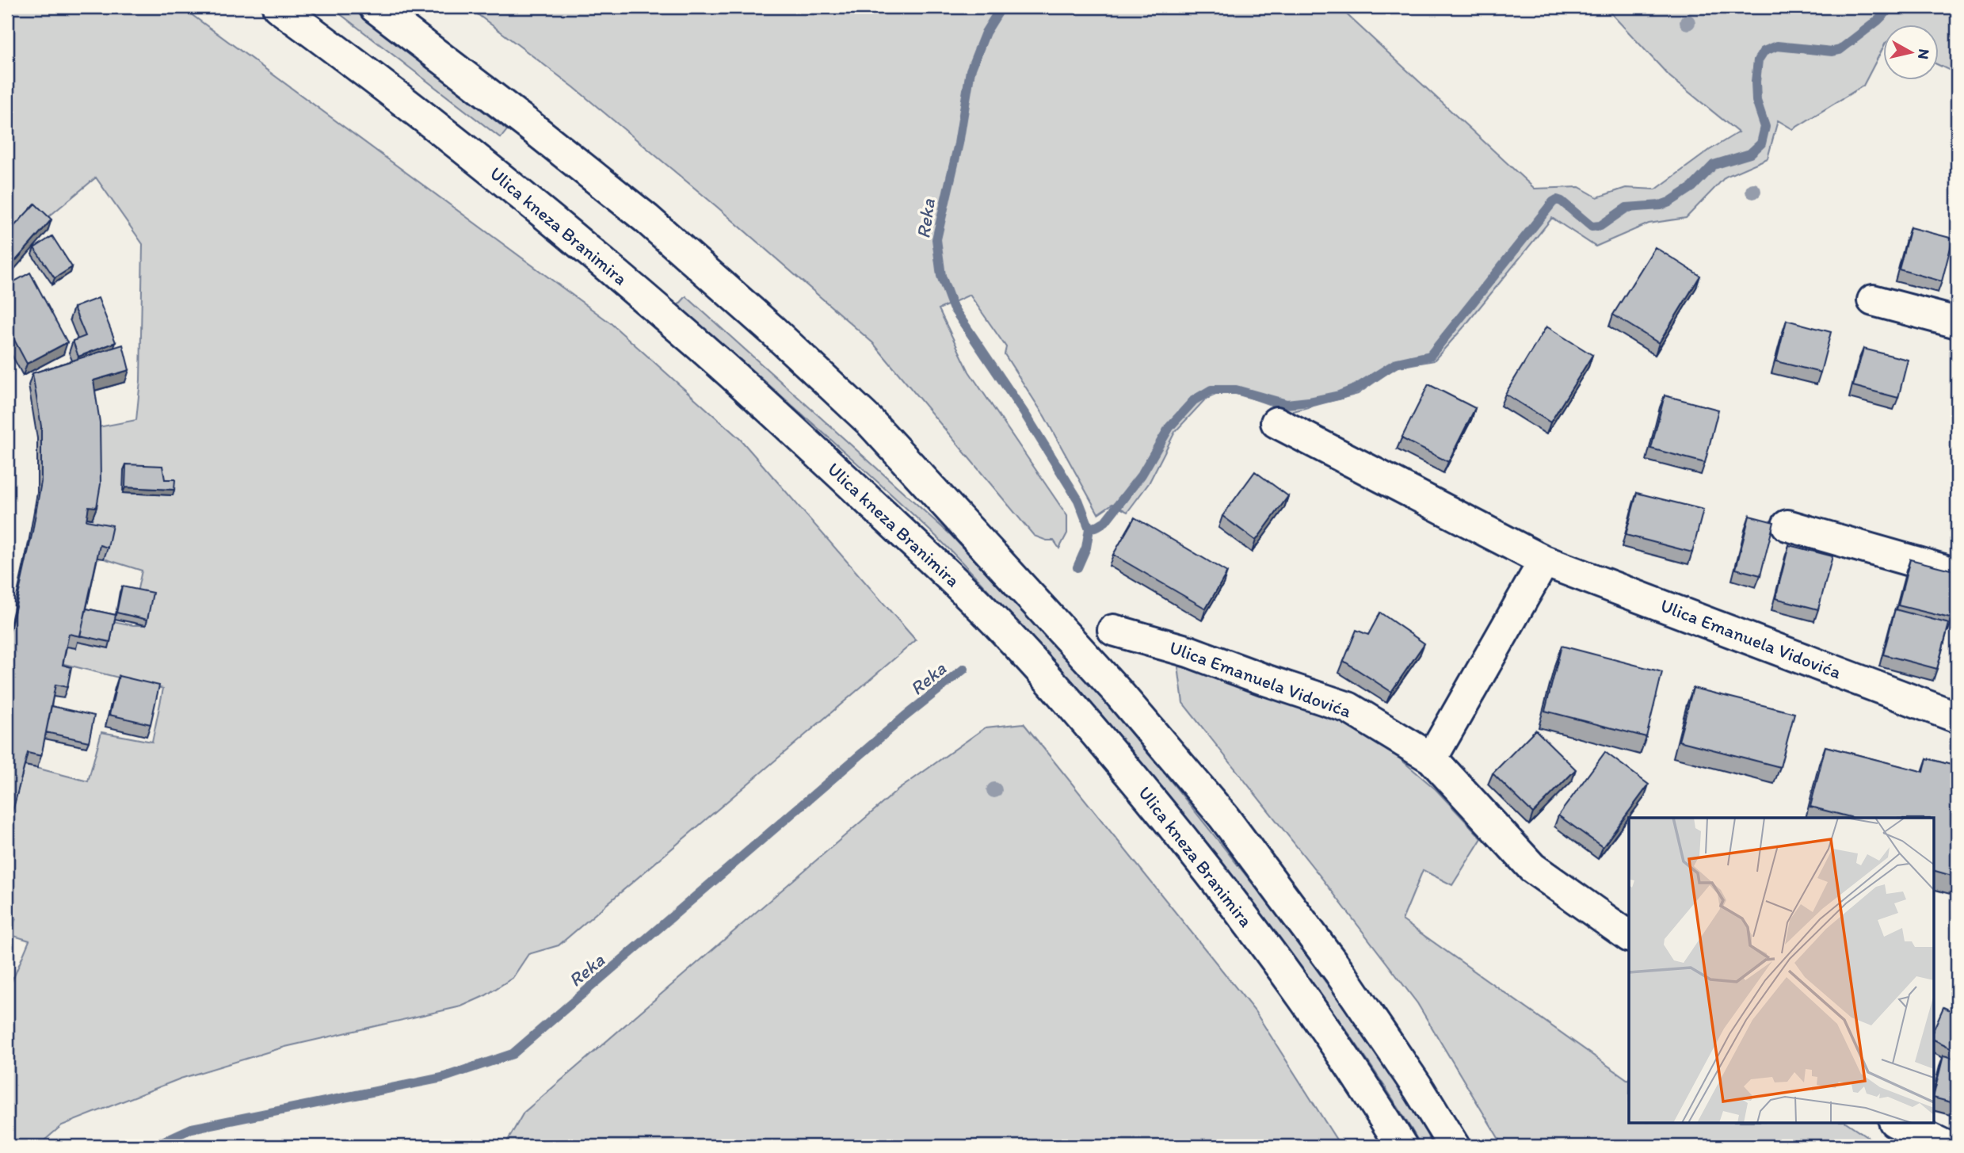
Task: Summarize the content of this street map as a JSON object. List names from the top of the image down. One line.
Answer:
{"streets":{"street":["Ulica kneza Branimira","Ulica Emanuela Vidovića"]},"water":["Reka"],"north":"right"}
